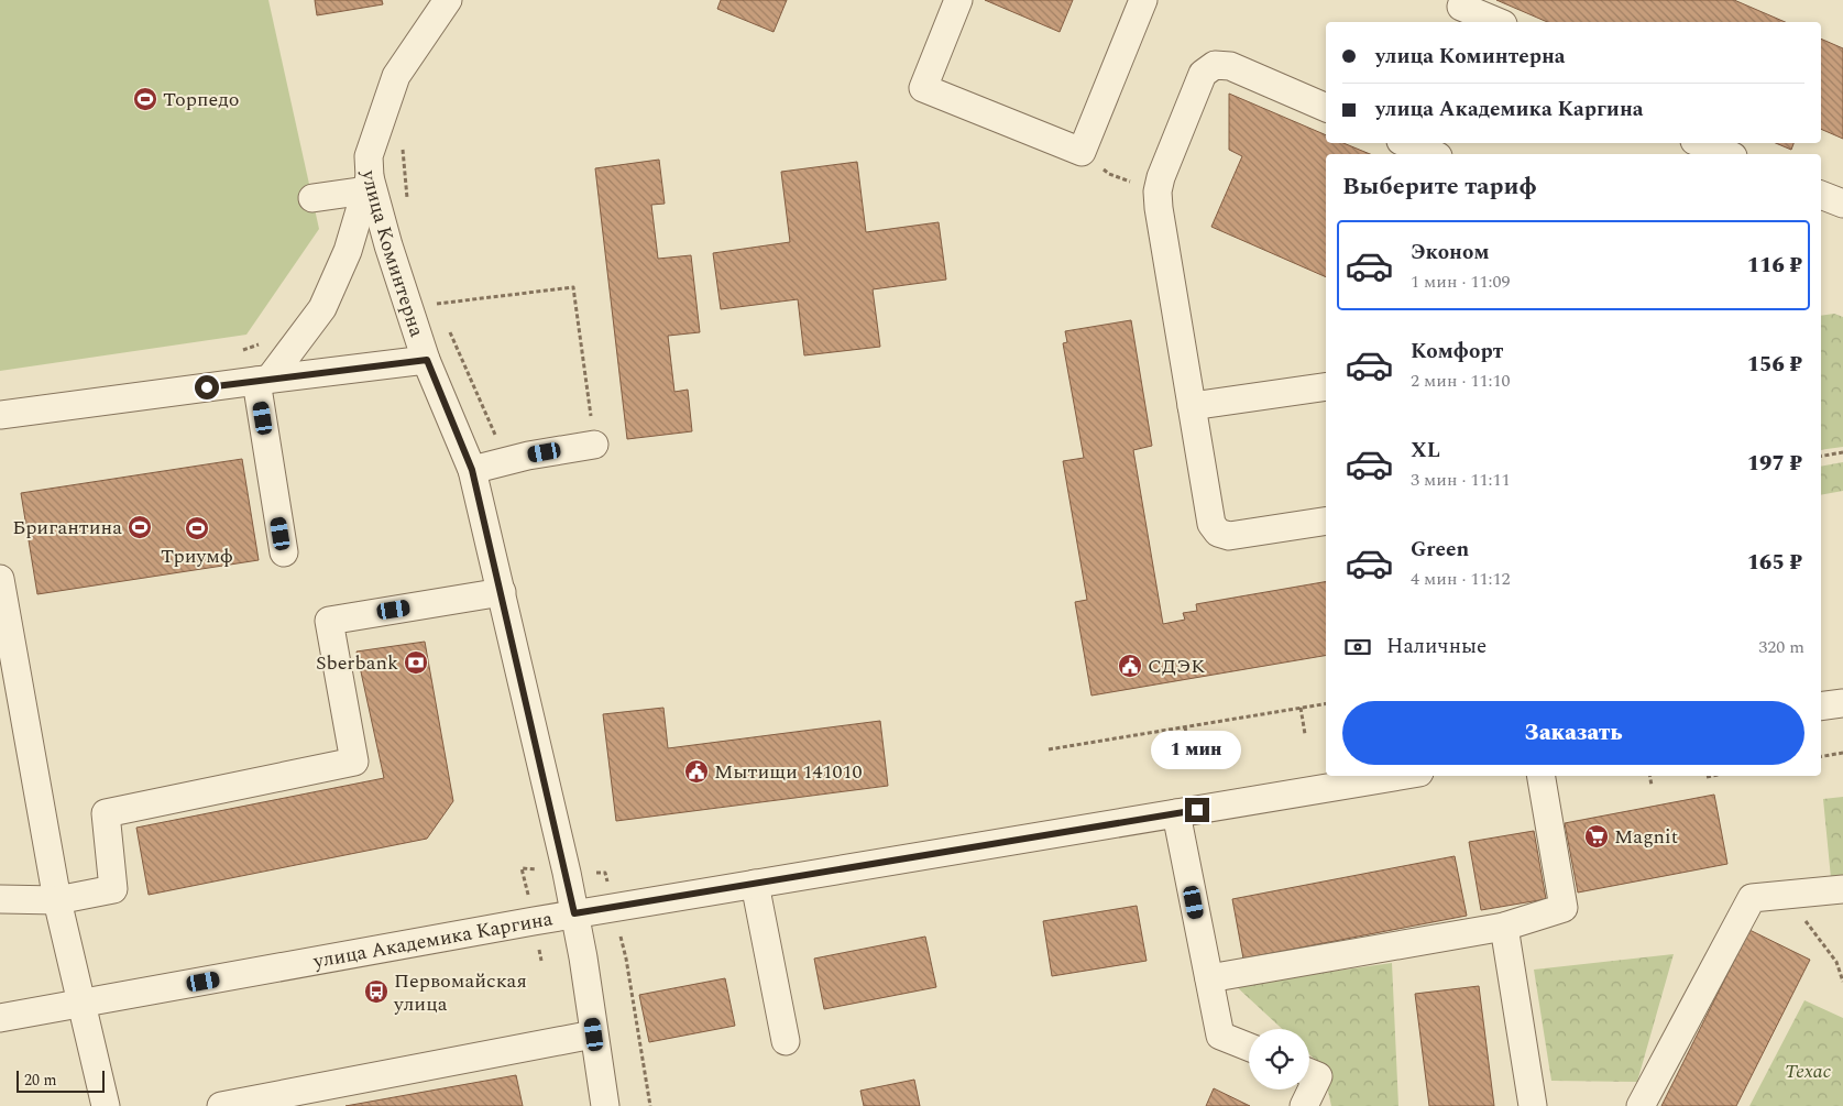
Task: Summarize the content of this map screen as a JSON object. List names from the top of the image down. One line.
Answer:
{"streets":{"street":["улица Коминтерна","улица Академика Каргина"]},"parks":["Техас"],"places":{"sports":["Торпедо","Бригантина","Триумф"],"bank":["Sberbank"],"public building":["СДЭК","Мытищи 141010"],"supermarket":["Magnit"],"bus stop":["Первомайская улица"]},"scale_bar":"20 m","page":{"banner":["улица Коминтерна","улица Академика Каргина"],"heading":"Выберите тариф","list":[{"name":"Эконом","note":"1 мин · 11:09","value":"116 ₽"},{"name":"Комфорт","note":"2 мин · 11:10","value":"156 ₽"},{"name":"XL","note":"3 мин · 11:11","value":"197 ₽"},{"name":"Green","note":"4 мин · 11:12","value":"165 ₽"}],"pay":["Наличные","320 m"],"buttons":"Заказать","bubble":"1 мин","scale":"20 m"}}
